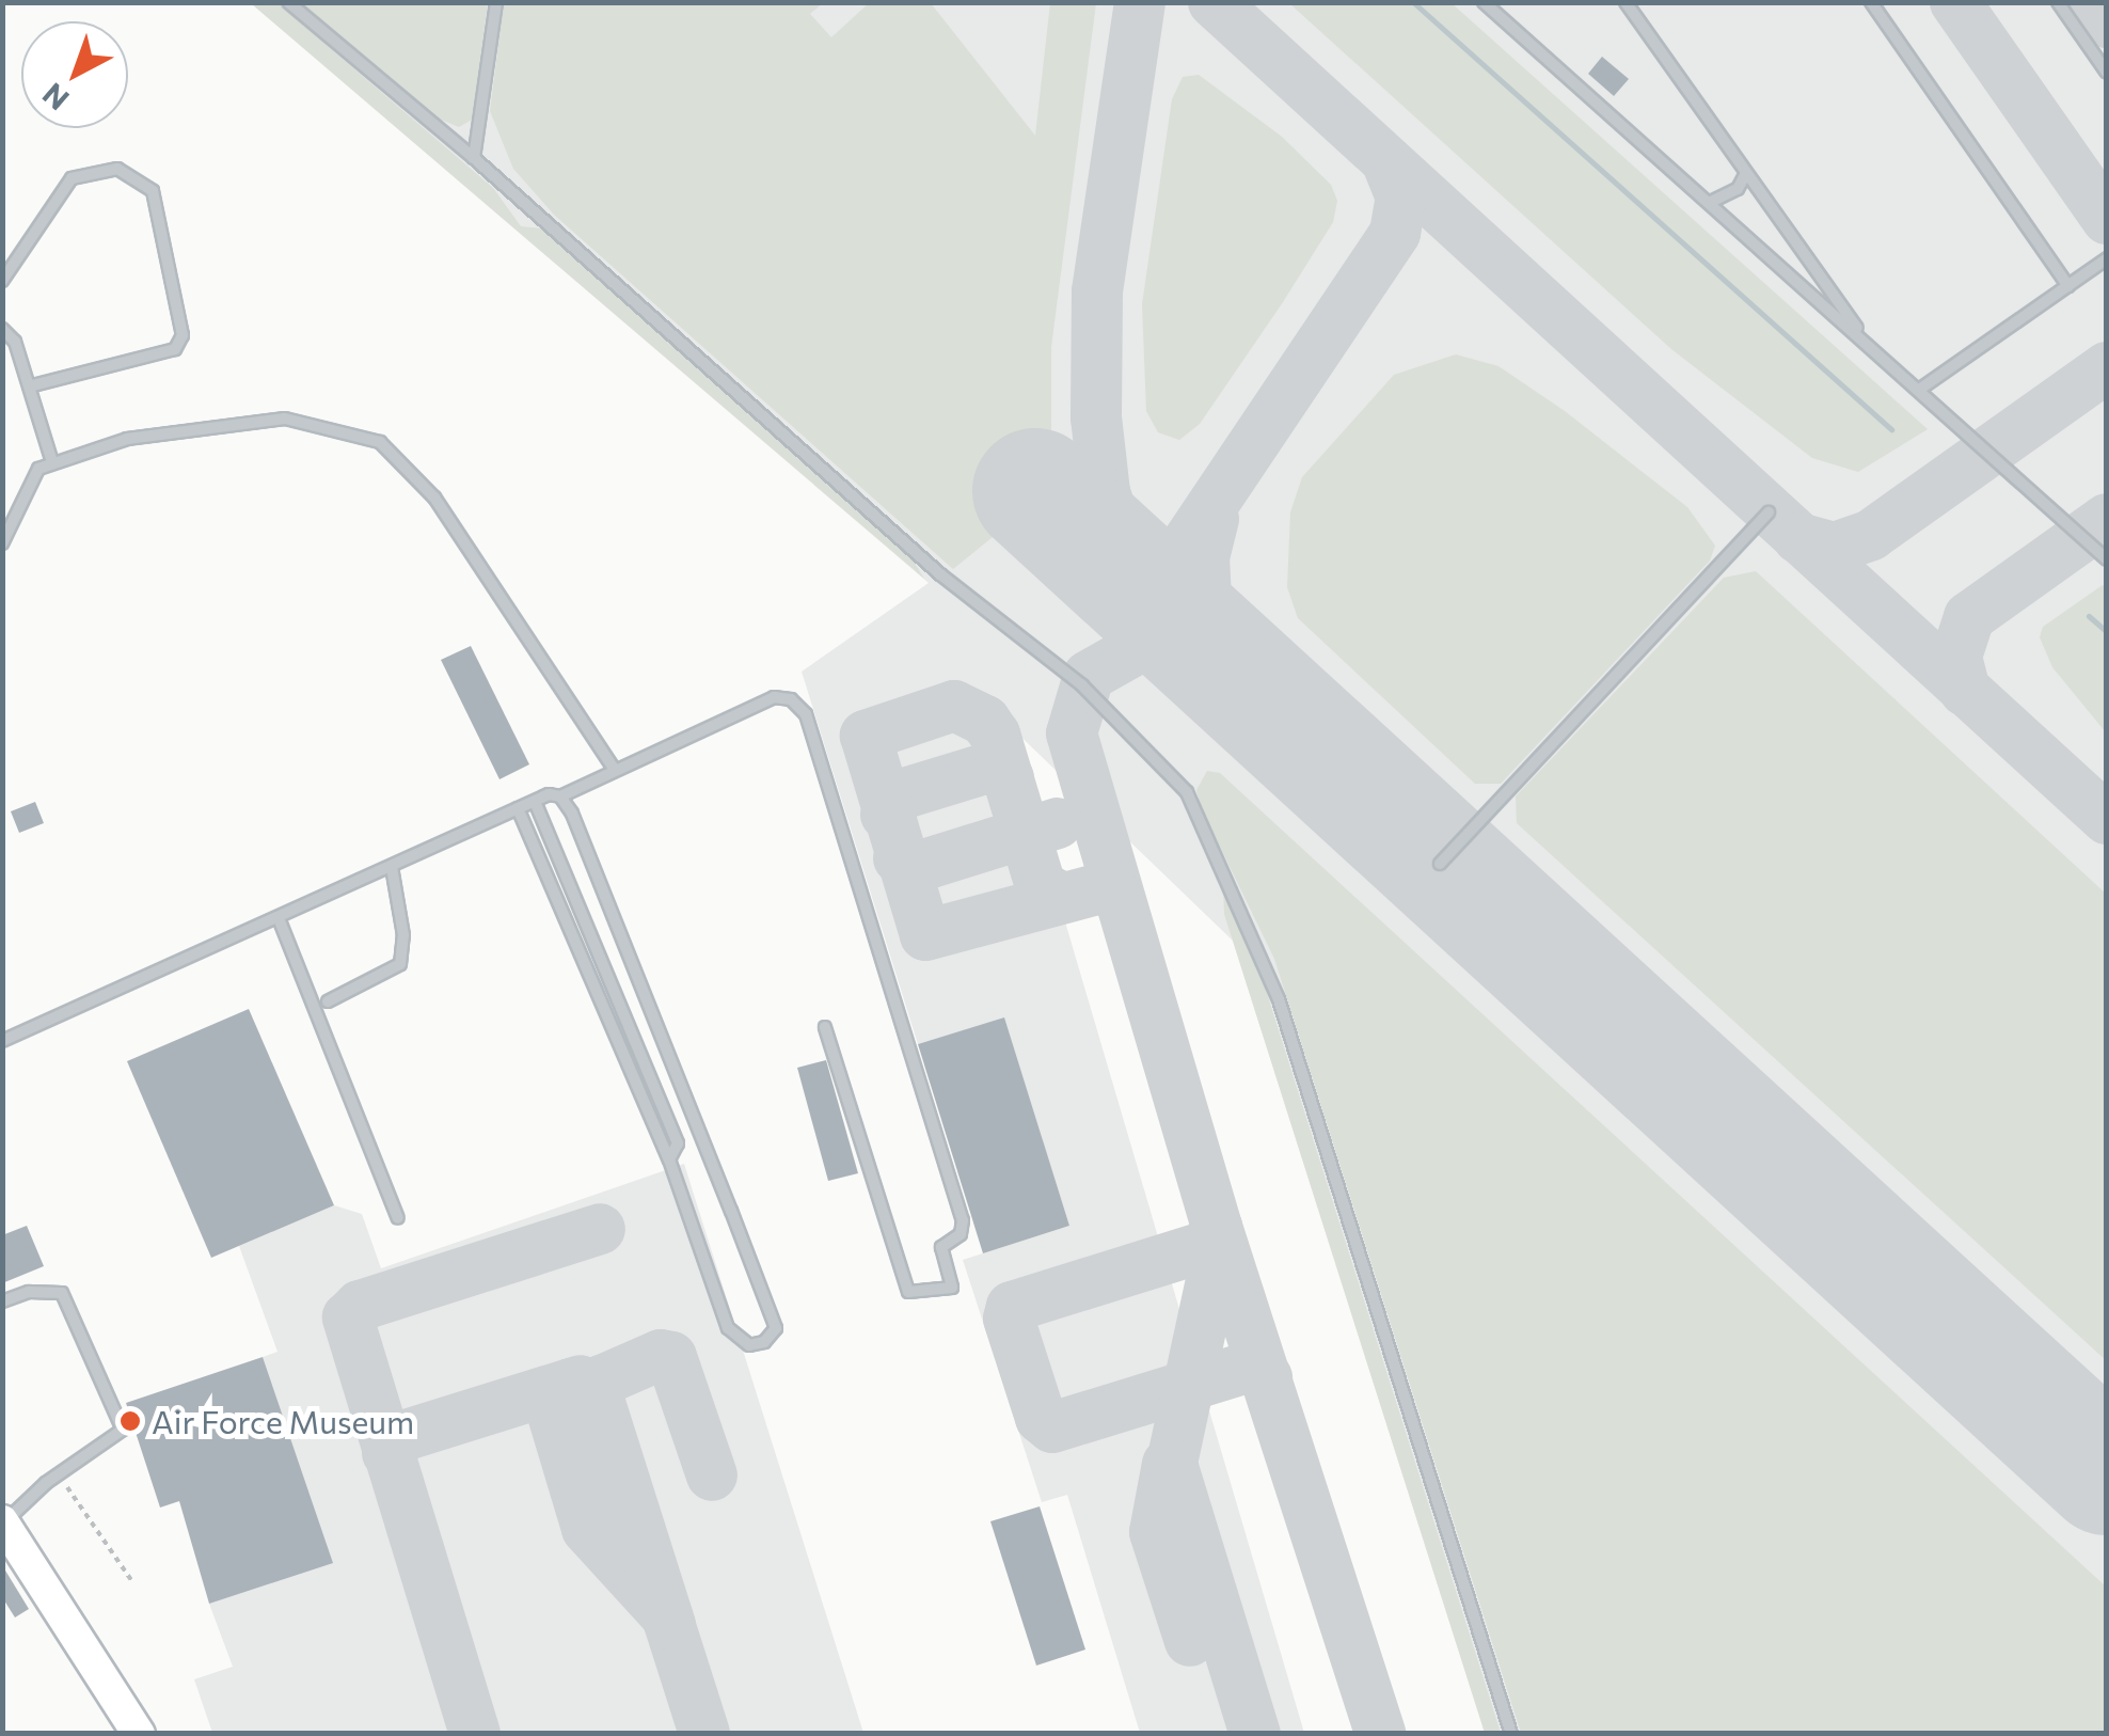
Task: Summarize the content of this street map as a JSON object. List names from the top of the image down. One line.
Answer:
{"places":["Air Force Museum"],"north":"bottom left"}
